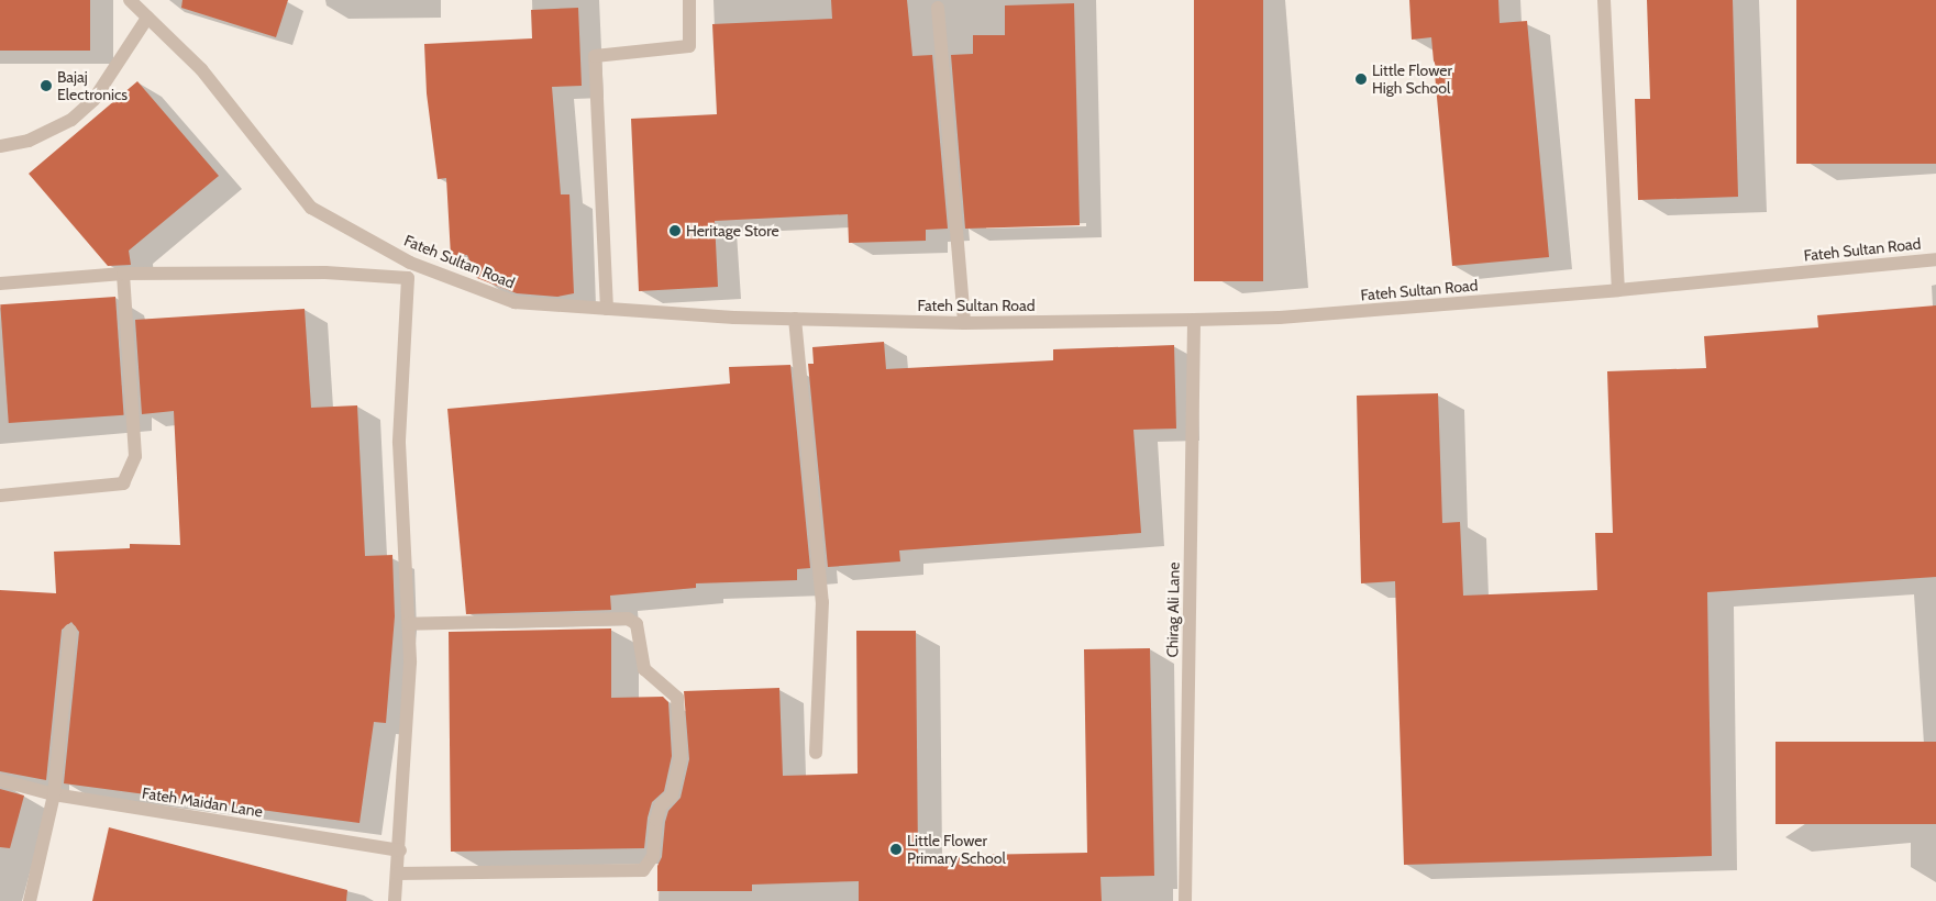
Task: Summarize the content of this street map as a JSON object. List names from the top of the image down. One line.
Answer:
{"streets":{"street":["Fateh Sultan Road","Chirag Ali Lane","Fateh Maidan Lane"]},"crossings":[["Fateh Sultan Road","Chirag Ali Lane"]],"places":["Little Flower High School","Bajaj Electronics","Heritage Store","Little Flower Primary School"]}
